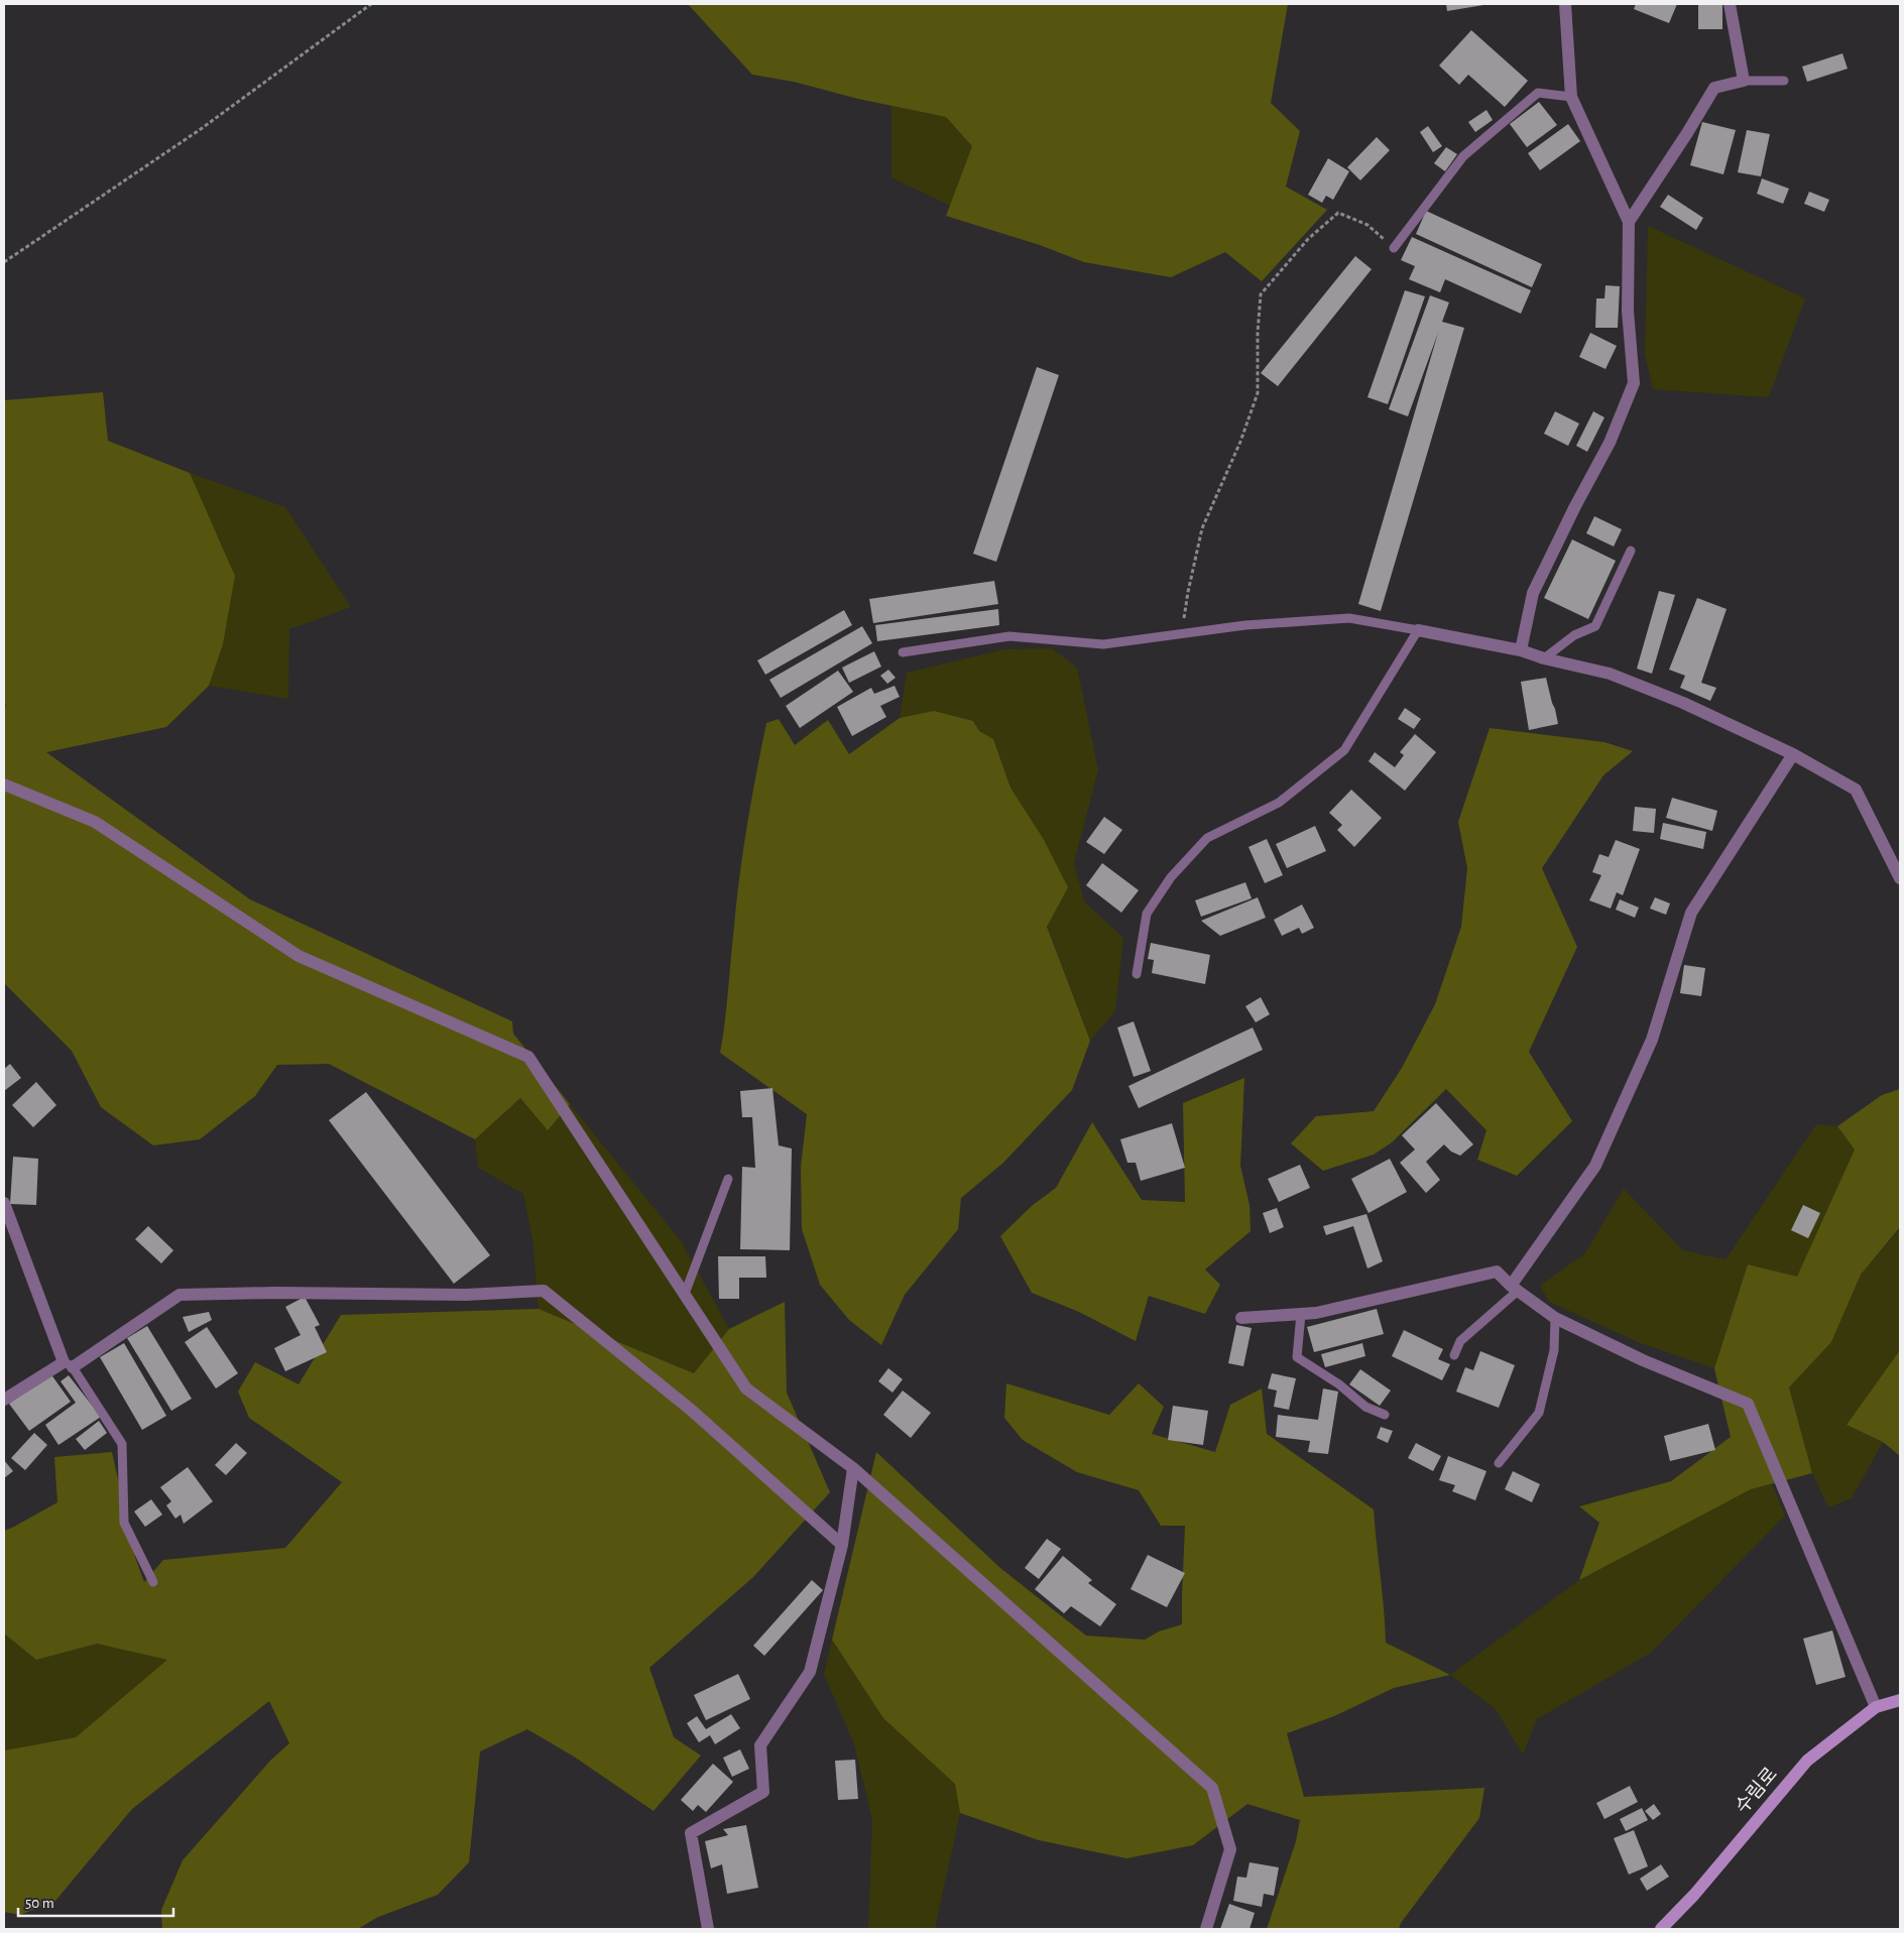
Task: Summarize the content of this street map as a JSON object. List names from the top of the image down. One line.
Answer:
{"streets":{"main road":["수림로"]},"scale_bar":"50 m"}
